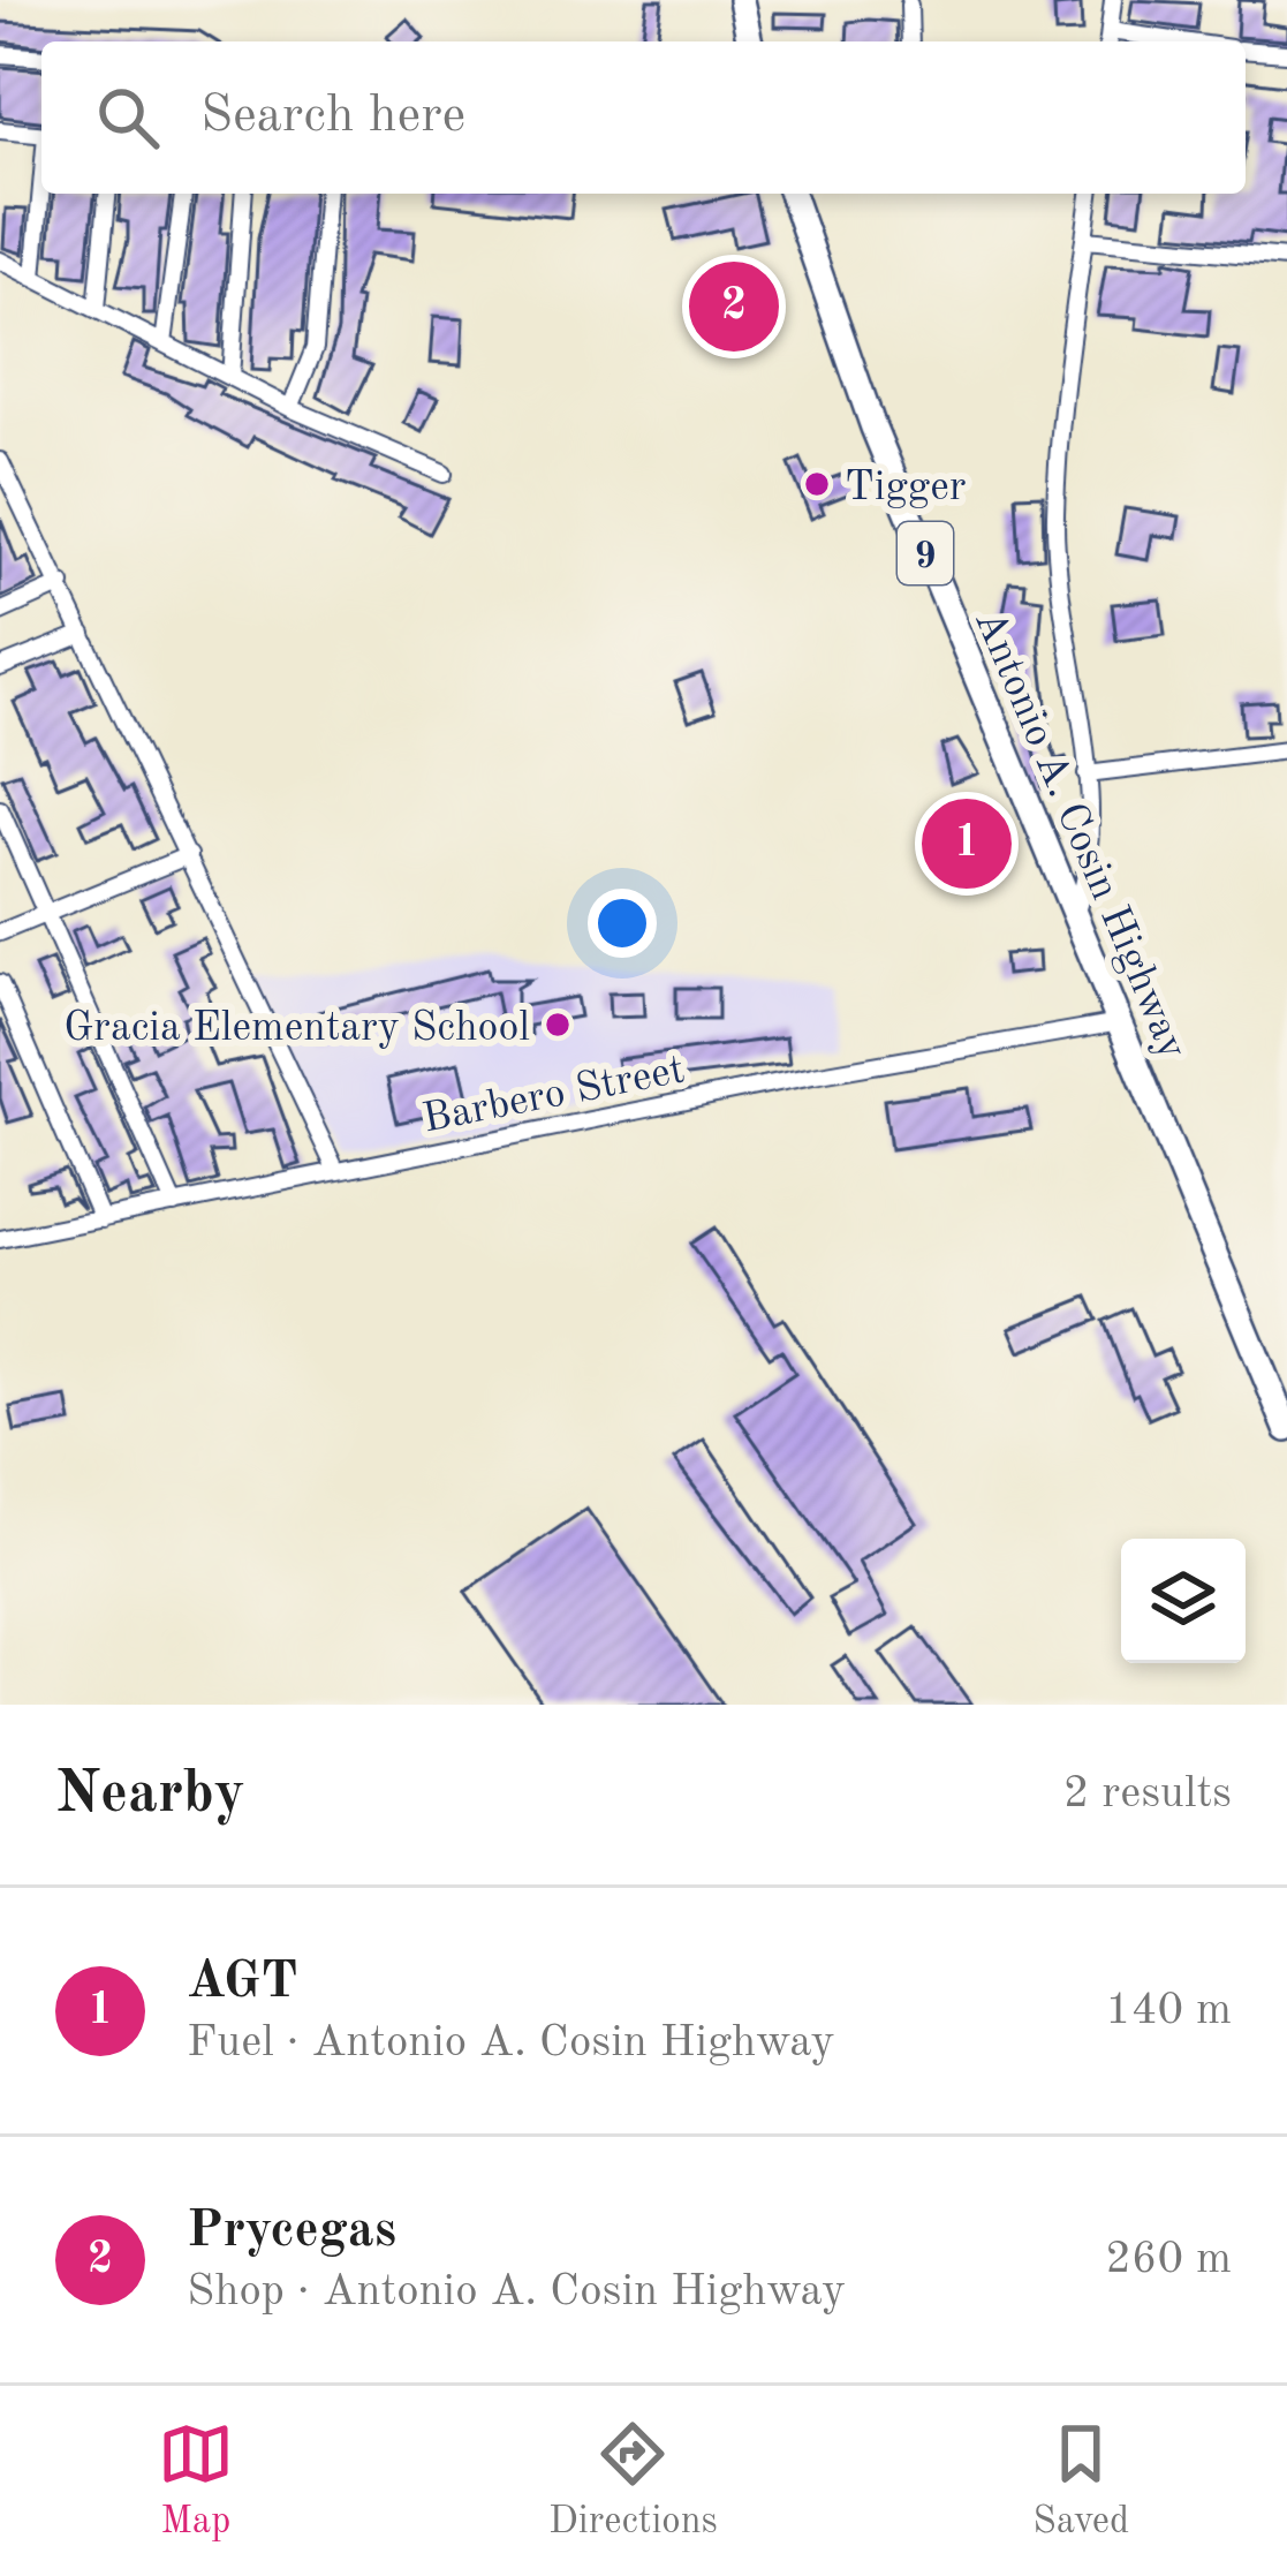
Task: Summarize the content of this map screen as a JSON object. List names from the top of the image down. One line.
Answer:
{"streets":{"highway":["9","Antonio A. Cosin Highway"],"street":["Barbero Street"]},"crossings":[["Antonio A. Cosin Highway","Barbero Street"]],"places":["Tigger","Gracia Elementary School"],"page":{"search":"Search here","pins":["2","1"],"heading":["Nearby","2 results"],"list":[{"mark":"1","name":"AGT","note":"Fuel · Antonio A. Cosin Highway","value":"140 m"},{"mark":"2","name":"Prycegas","note":"Shop · Antonio A. Cosin Highway","value":"260 m"}],"nav":["Map","Directions","Saved"]}}
